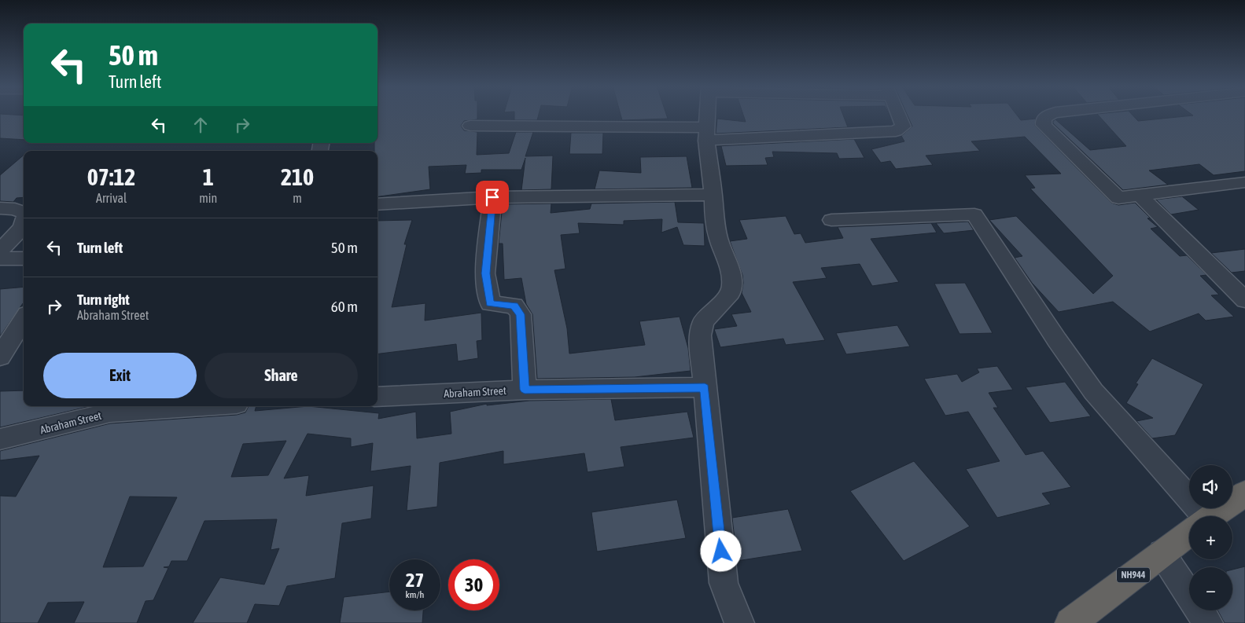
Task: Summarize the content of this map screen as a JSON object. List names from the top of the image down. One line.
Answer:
{"streets":{"highway":["NH944"],"street":["Abraham Street"]},"page":{"turn":["50 m","Turn left"],"eta":["07:12","Arrival","1","min","210","m"],"list":[{"name":"Turn left","value":"50 m"},{"name":"Turn right","note":"Abraham Street","value":"60 m"}],"buttons":["Exit","Share"],"map_buttons":["+","−"],"speed":"27 km/h","limit":"30"}}
